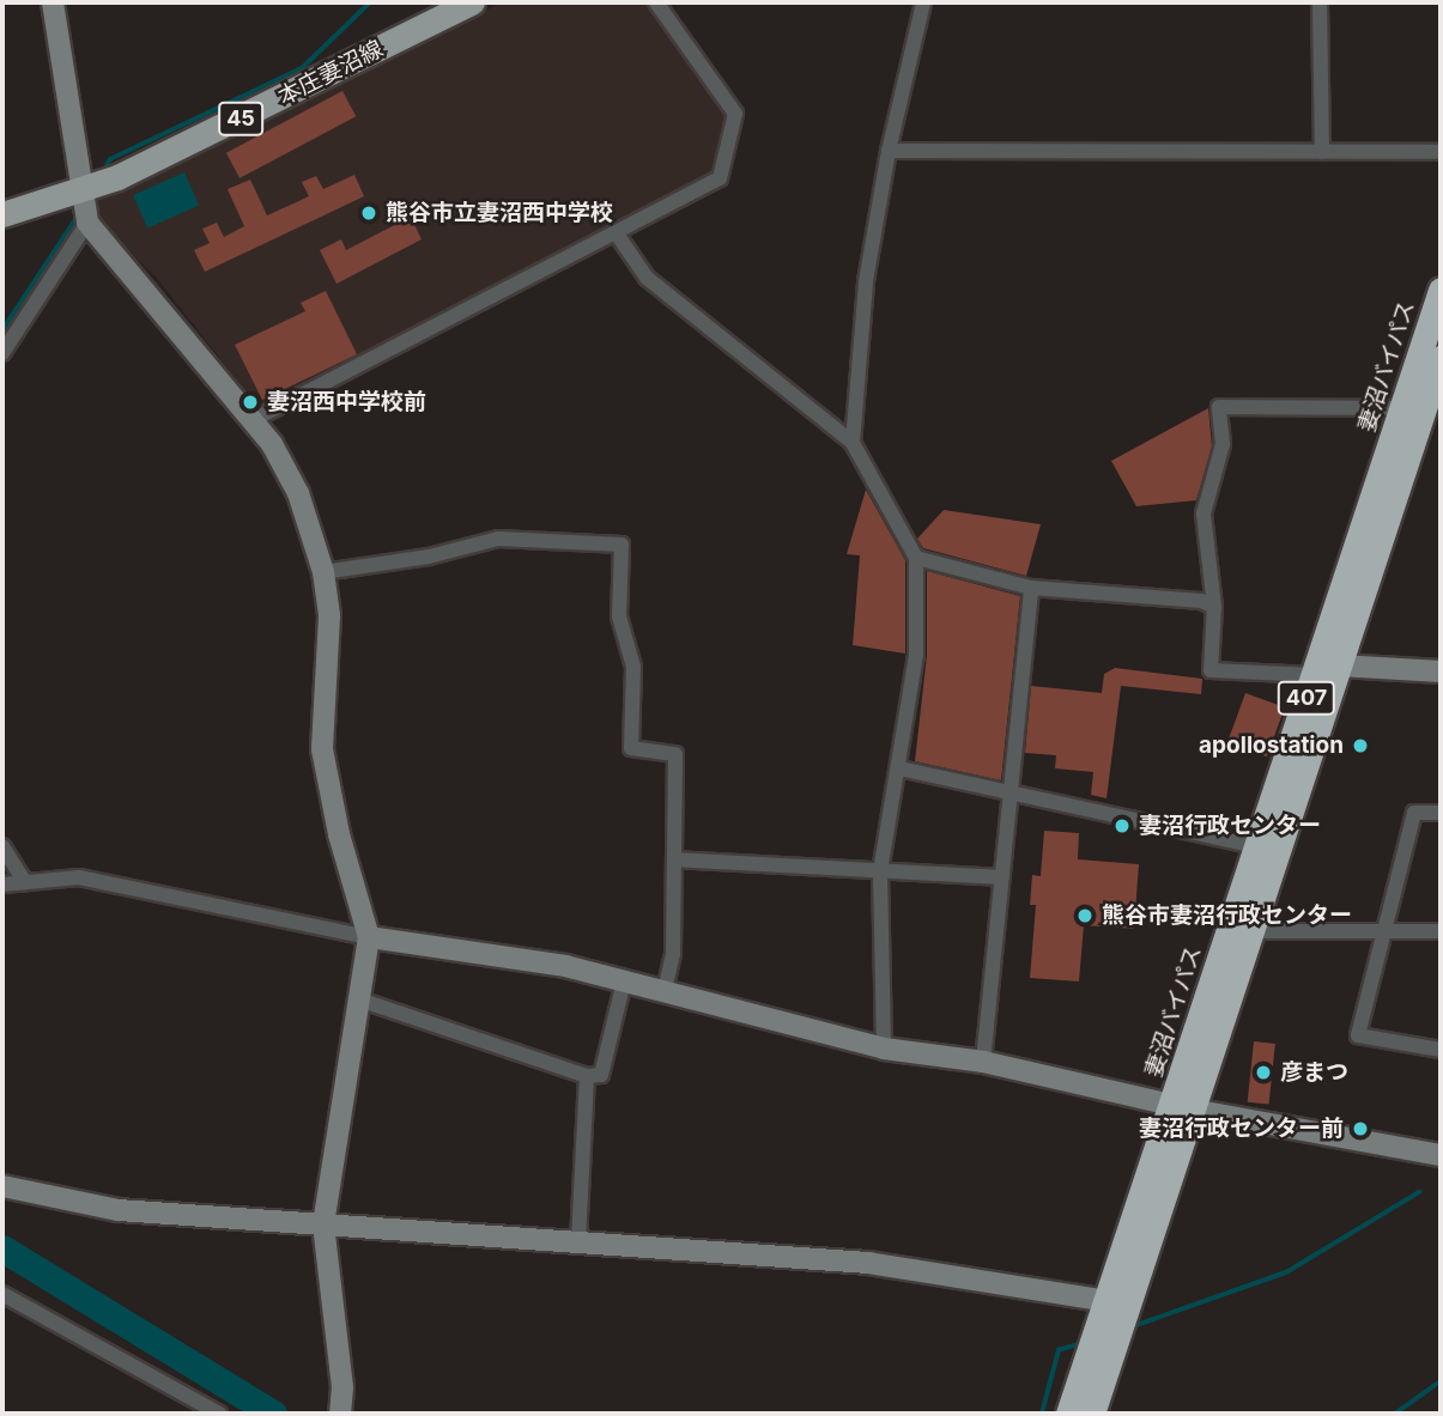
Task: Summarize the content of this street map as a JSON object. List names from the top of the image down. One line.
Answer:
{"streets":{"highway":["妻沼バイパス","407"],"main road":["本庄妻沼線","45"]},"places":["熊谷市立妻沼西中学校","妻沼西中学校前","apollostation","妻沼行政センター","熊谷市妻沼行政センター","彦まつ","妻沼行政センター前"]}
